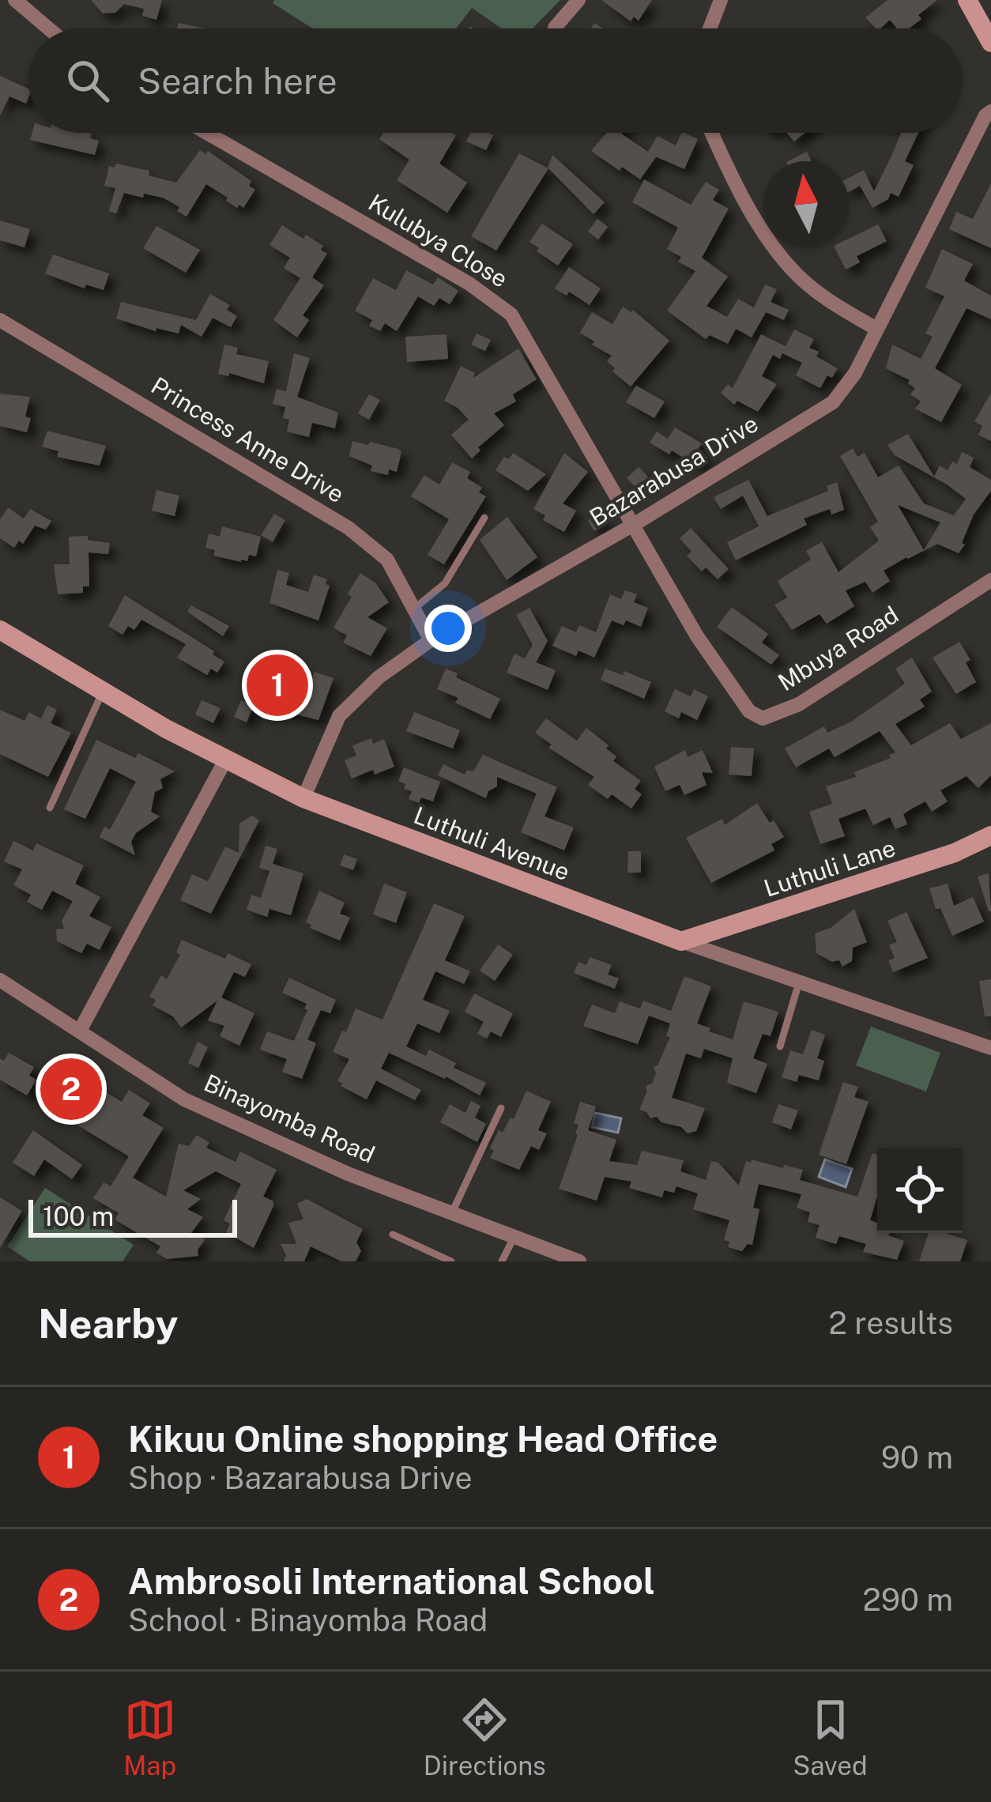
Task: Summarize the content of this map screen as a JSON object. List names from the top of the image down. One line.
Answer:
{"streets":{"street":["Kulubya Close","Princess Anne Drive","Bazarabusa Drive","Mbuya Road","Luthuli Avenue","Luthuli Lane","Binayomba Road"]},"crossings":[["Kulubya Close","Bazarabusa Drive"],["Kulubya Close","Mbuya Road"],["Princess Anne Drive","Bazarabusa Drive"],["Bazarabusa Drive","Mbuya Road"],["Bazarabusa Drive","Luthuli Avenue"],["Luthuli Avenue","Luthuli Lane"]],"scale_bar":"100 m","north":"top","page":{"search":"Search here","pins":["1","2"],"scale":"100 m","heading":["Nearby","2 results"],"list":[{"mark":"1","name":"Kikuu Online shopping Head Office","note":"Shop · Bazarabusa Drive","value":"90 m"},{"mark":"2","name":"Ambrosoli International School","note":"School · Binayomba Road","value":"290 m"}],"nav":["Map","Directions","Saved"]}}
